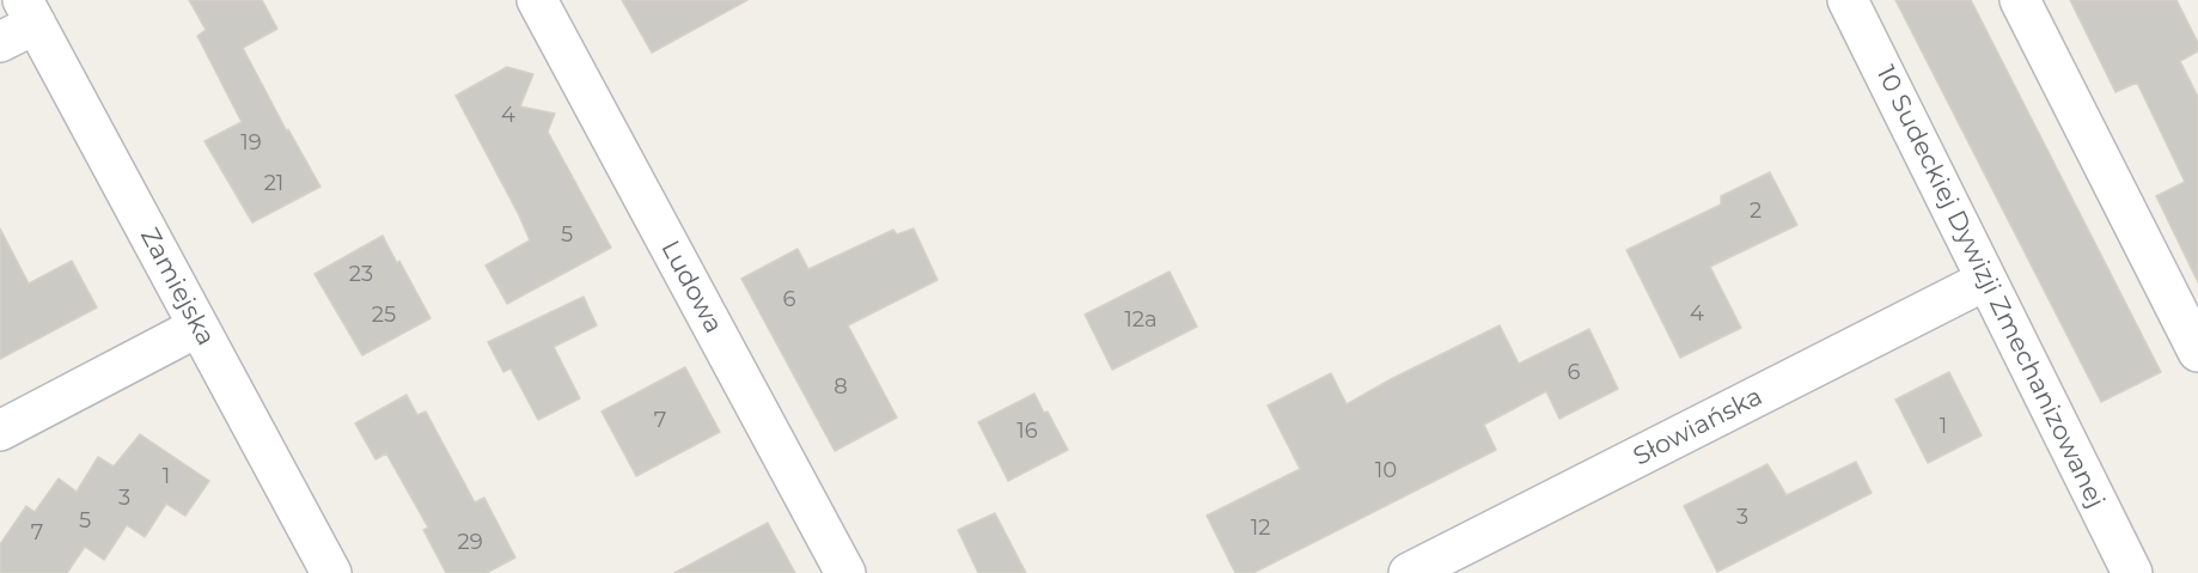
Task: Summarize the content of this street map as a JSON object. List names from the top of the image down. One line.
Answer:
{"streets":{"street":["Zamiejska","Ludowa","10 Sudeckiej Dywizji Zmechanizowanej","Słowiańska"]},"crossings":[["10 Sudeckiej Dywizji Zmechanizowanej","Słowiańska"]],"house_numbers":["4","19","21","2","5","23","6","4","25","12a","6","8","7","1","16","10","1","3","3","5","12","7","29"]}
